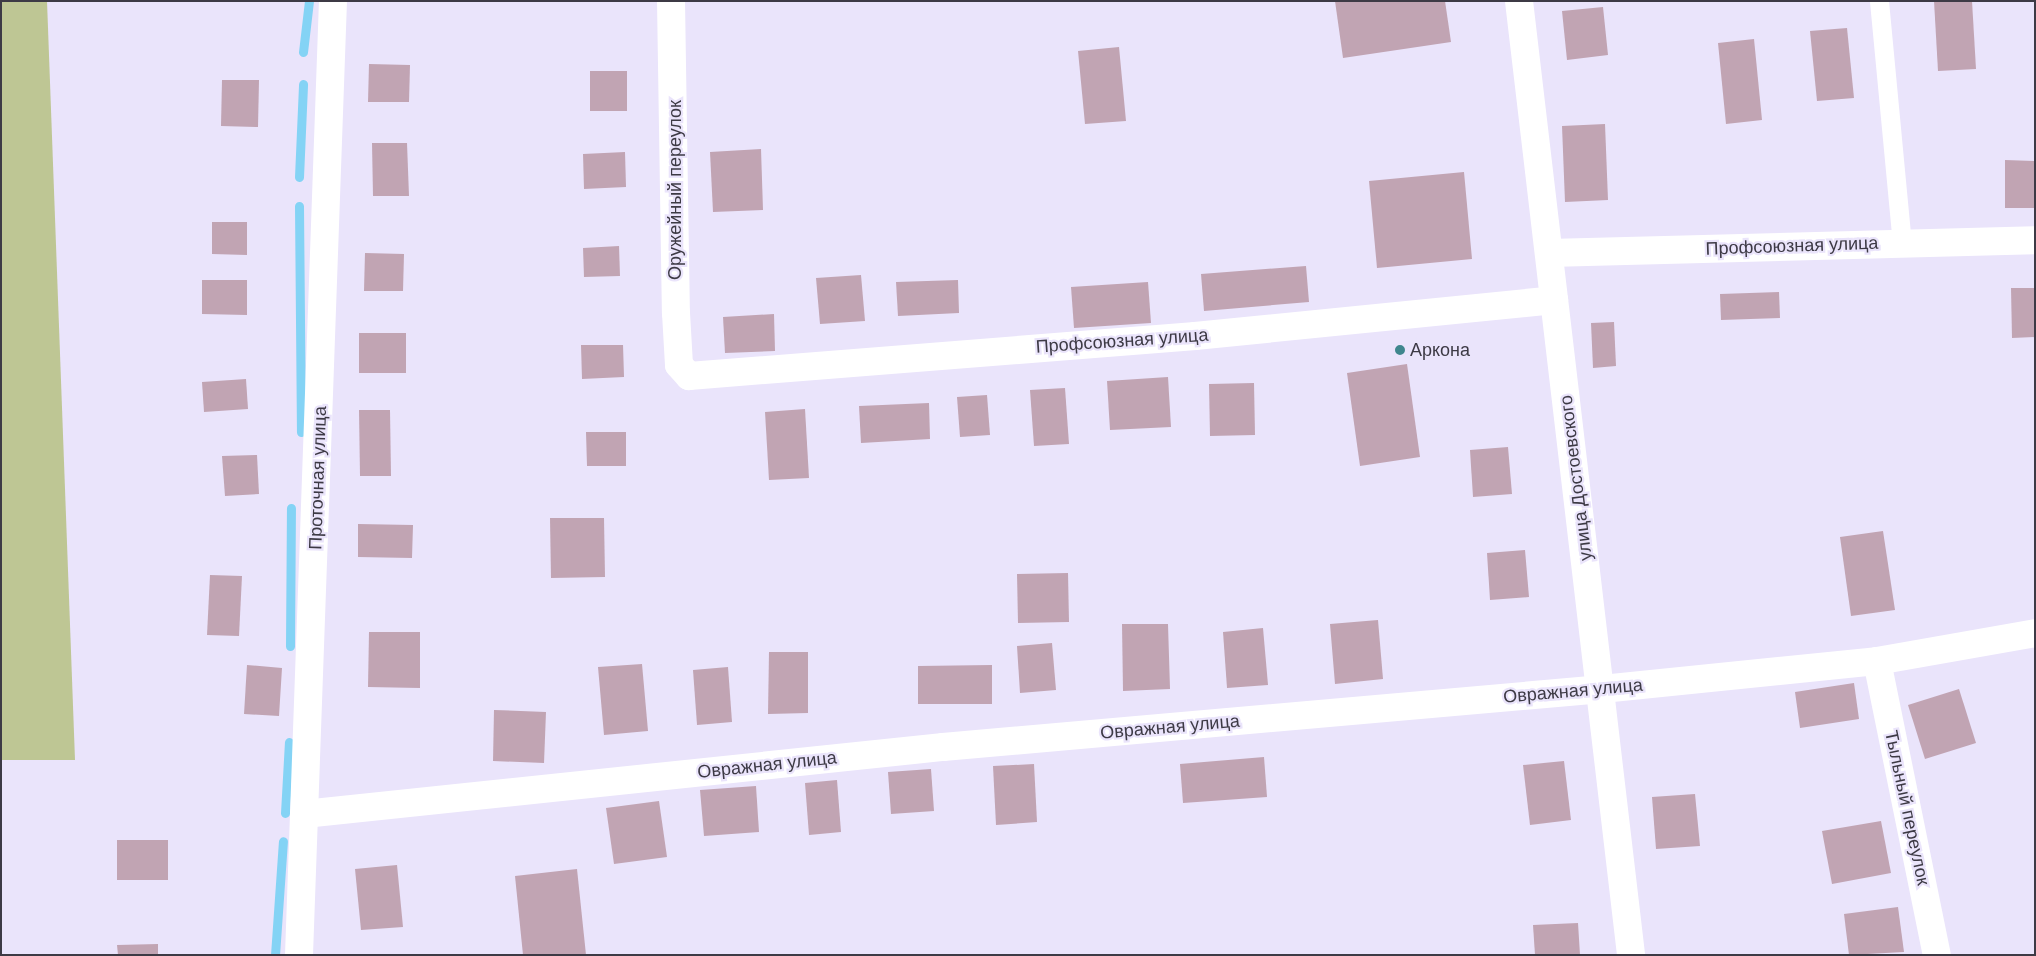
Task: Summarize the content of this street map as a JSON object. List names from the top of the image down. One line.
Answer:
{"streets":{"street":["Оружейный переулок","Профсоюзная улица","Проточная улица","улица Достоевского","Овражная улица","Тыльный переулок"]},"crossings":[["Оружейный переулок","Профсоюзная улица"],["Профсоюзная улица","улица Достоевского"],["Проточная улица","Овражная улица"],["улица Достоевского","Овражная улица"],["Овражная улица","Тыльный переулок"]],"places":["Аркона"]}
